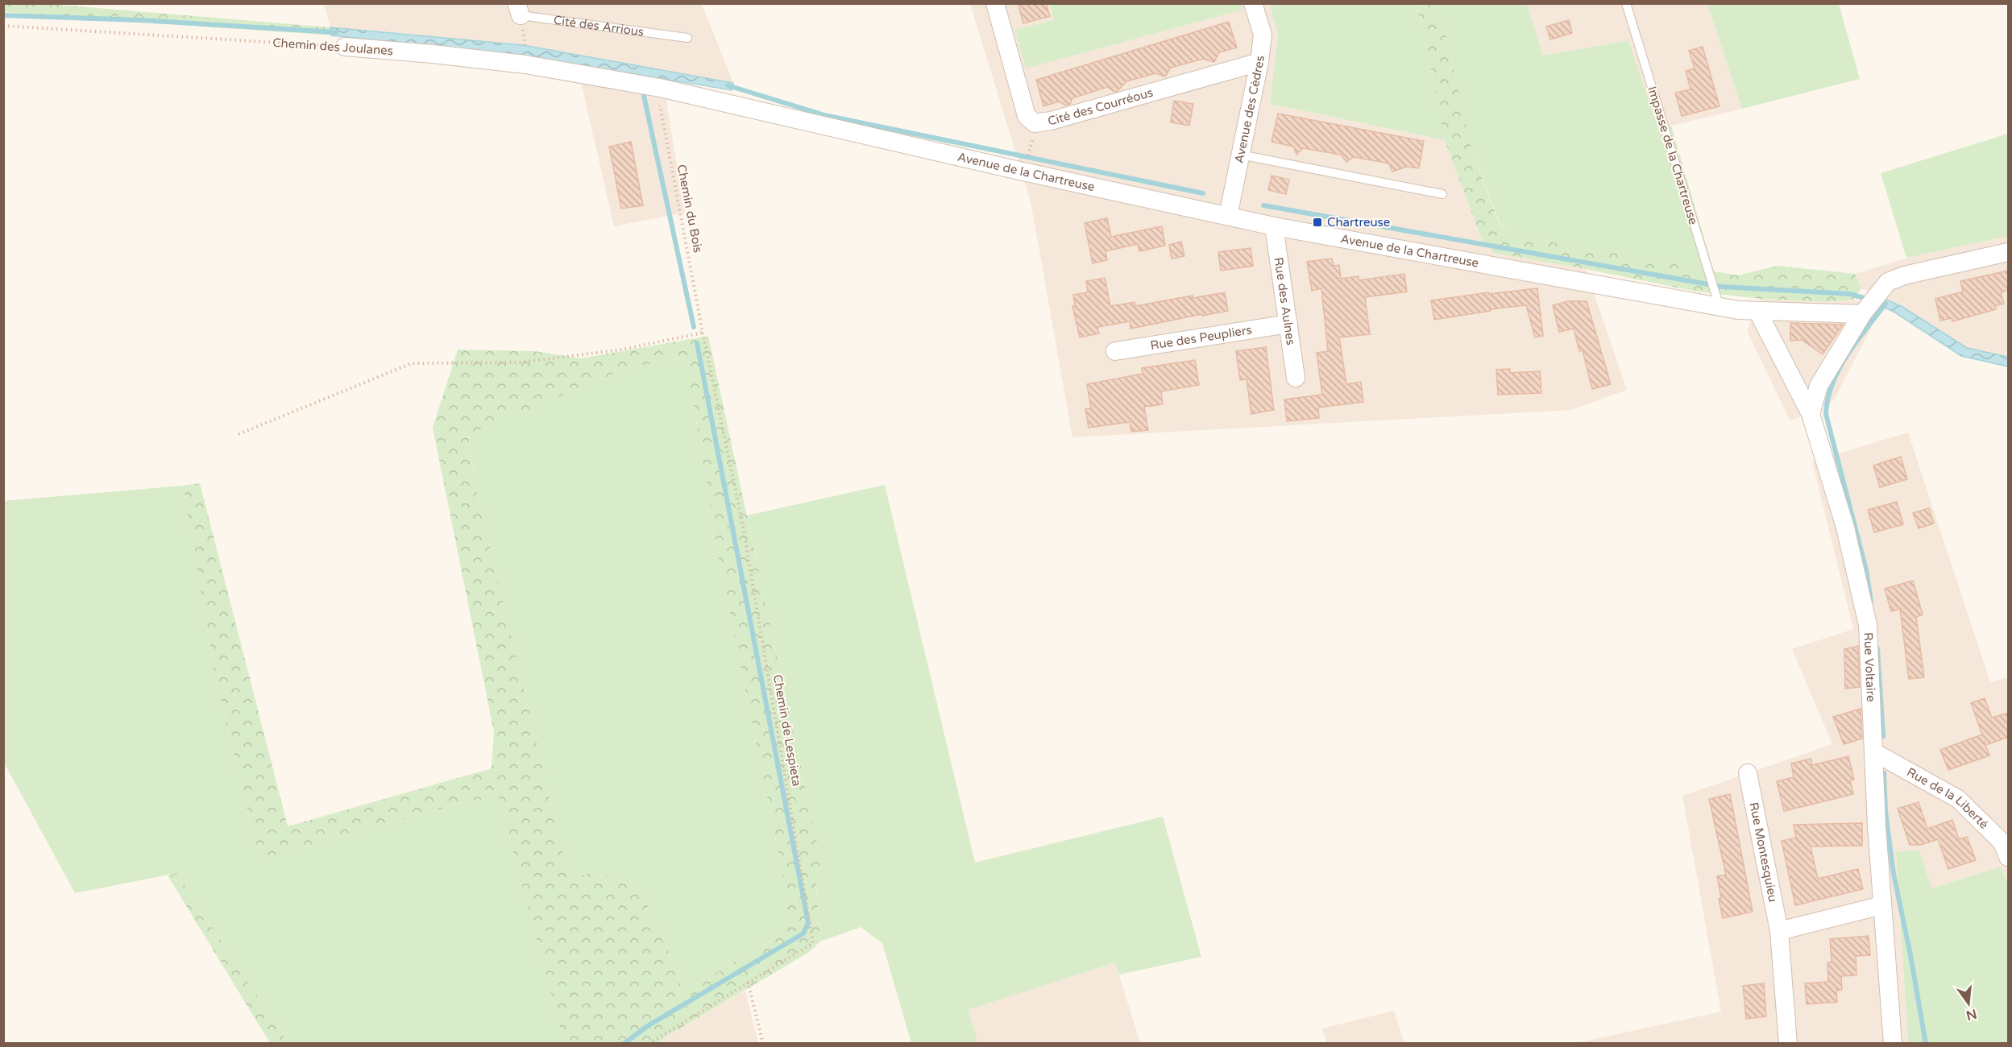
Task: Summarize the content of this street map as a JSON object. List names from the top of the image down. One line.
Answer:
{"streets":{"street":["Chemin des Joulanes","Cité des Courréous","Avenue des Cèdres","Avenue de la Chartreuse","Rue des Aulnes","Rue des Peupliers","Rue Voltaire","Rue de la Liberté","Rue Montesquieu"],"lane":["Cité des Arrious","Impasse de la Chartreuse"],"path":["Chemin du Bois","Chemin de Lespieta"]},"crossings":[["Chemin des Joulanes","Avenue de la Chartreuse"],["Chemin des Joulanes","Chemin du Bois"],["Cité des Courréous","Avenue des Cèdres"],["Avenue des Cèdres","Avenue de la Chartreuse"],["Impasse de la Chartreuse","Avenue de la Chartreuse"],["Avenue de la Chartreuse","Chemin du Bois"],["Avenue de la Chartreuse","Rue des Aulnes"],["Avenue de la Chartreuse","Rue Voltaire"],["Chemin du Bois","Chemin de Lespieta"],["Rue des Aulnes","Rue des Peupliers"],["Rue Voltaire","Rue de la Liberté"]],"places":{"transit":["Chartreuse"]},"north":"bottom"}
